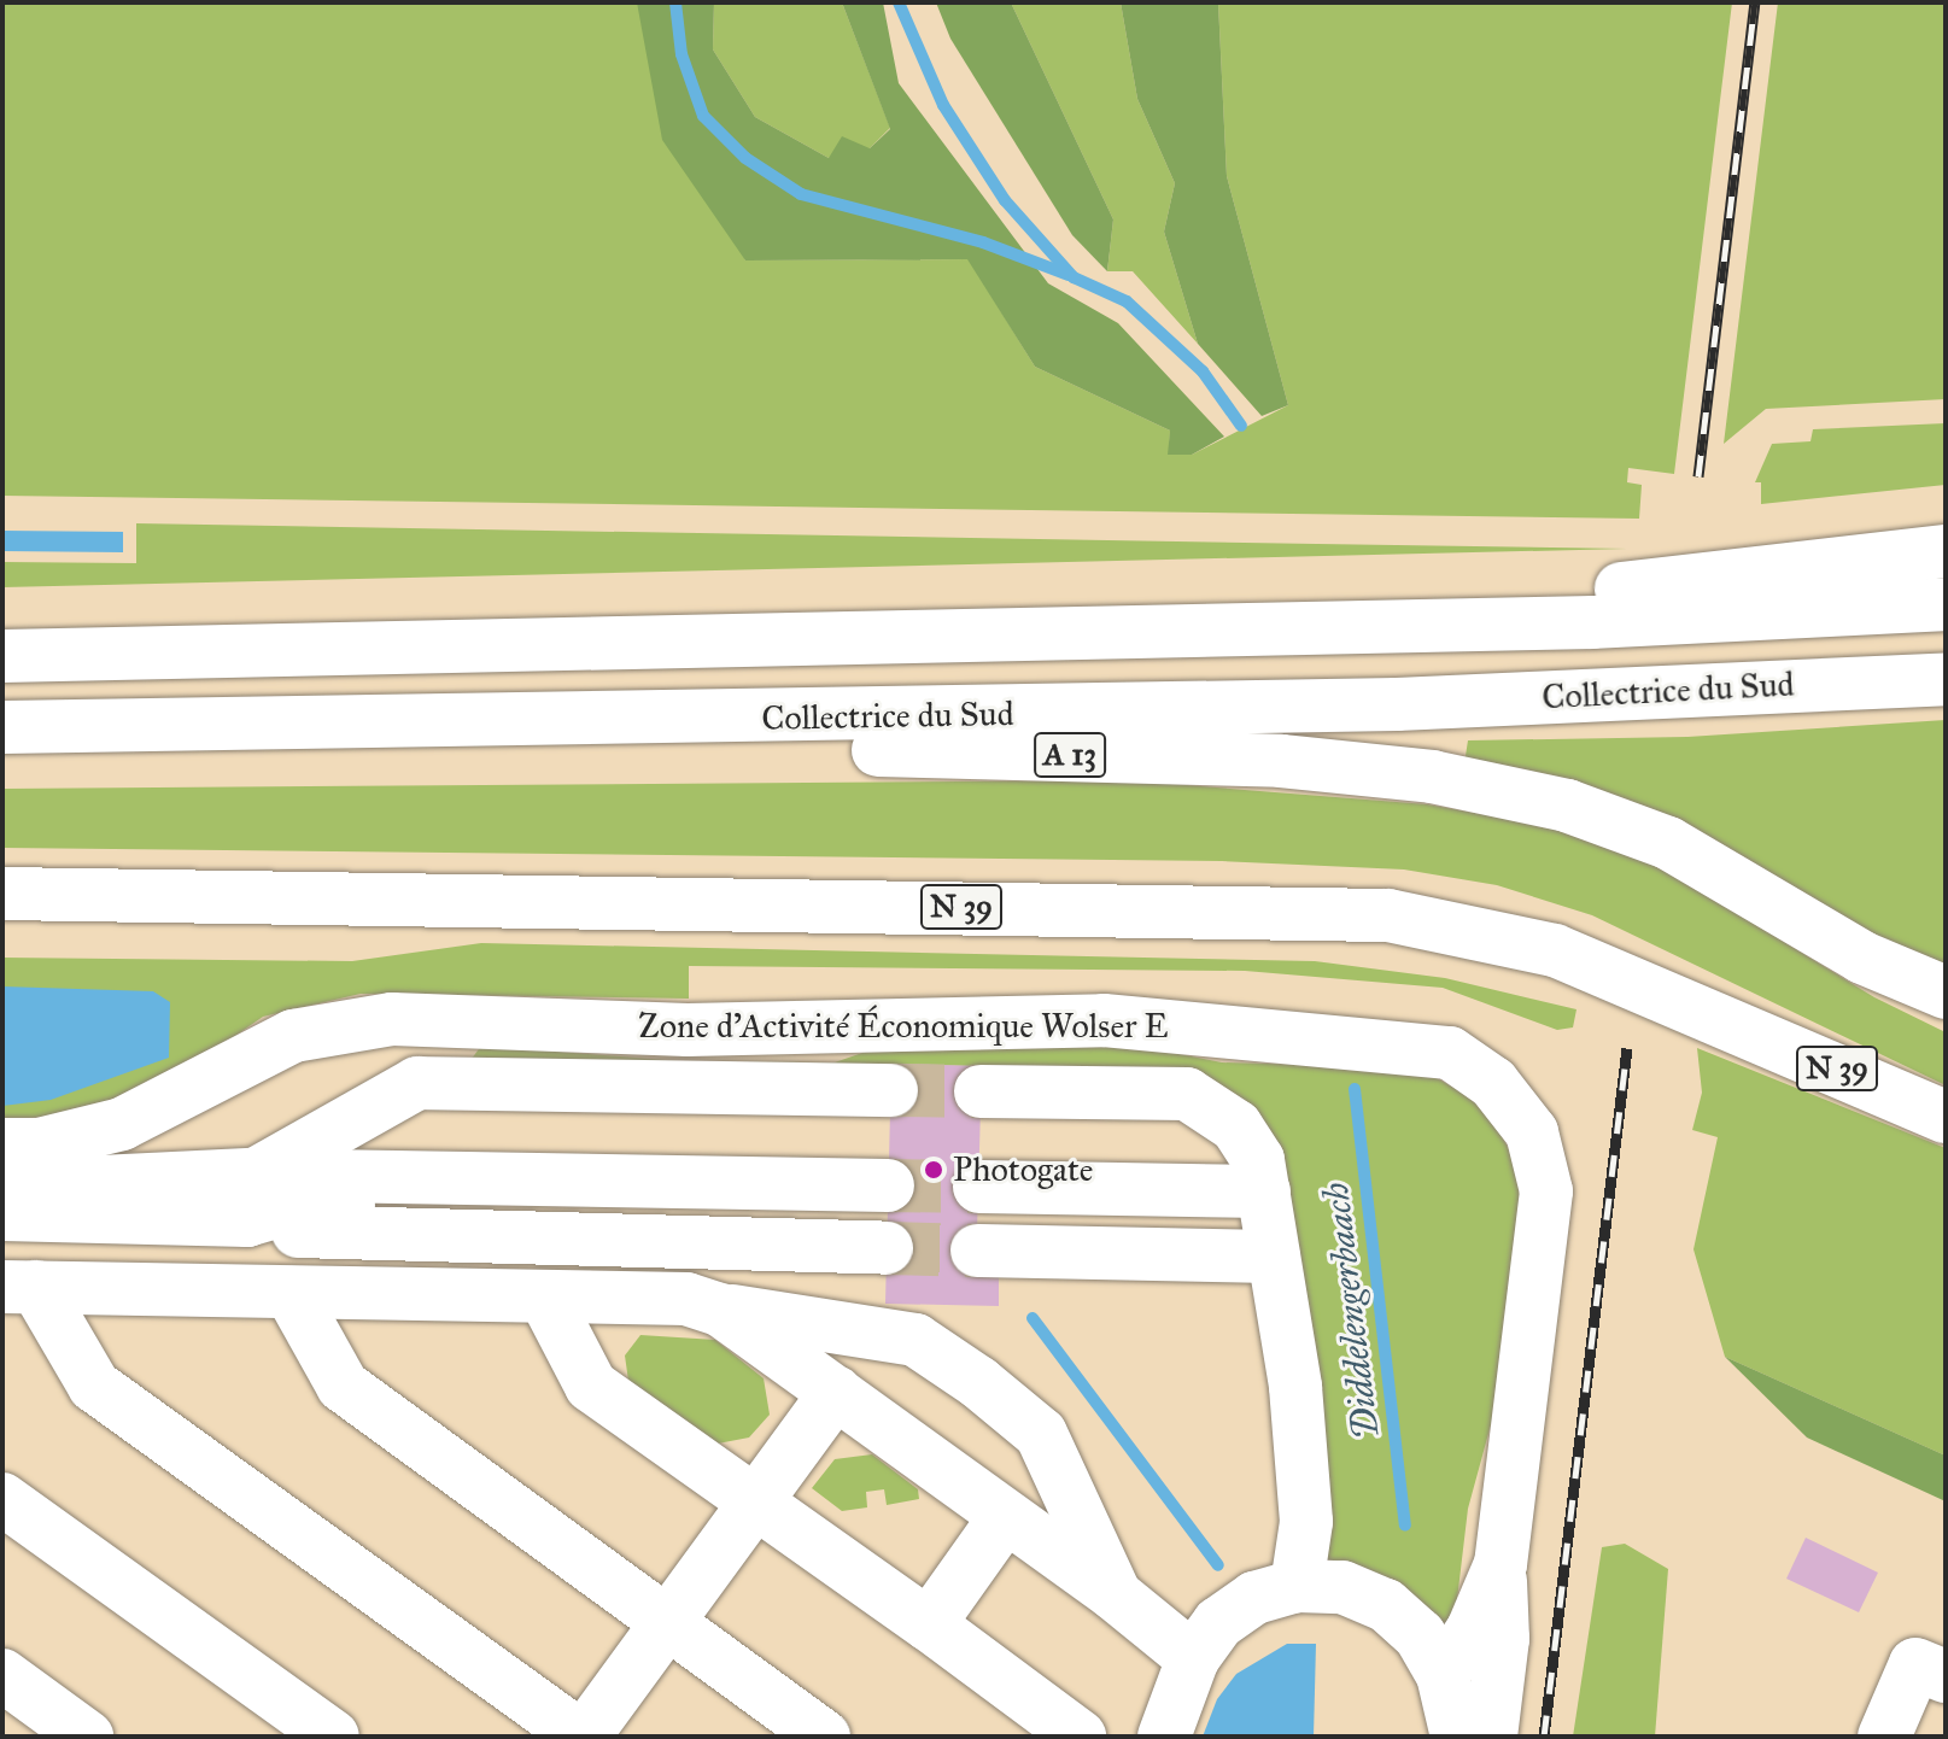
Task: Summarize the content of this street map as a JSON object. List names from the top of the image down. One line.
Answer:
{"streets":{"main road":["Collectrice du Sud","A 13","N 39","Zone d'Activité Économique Wolser E"]},"crossings":[["Collectrice du Sud","A 13"]],"water":["Diddelengerbaach"],"places":["Photogate"]}
